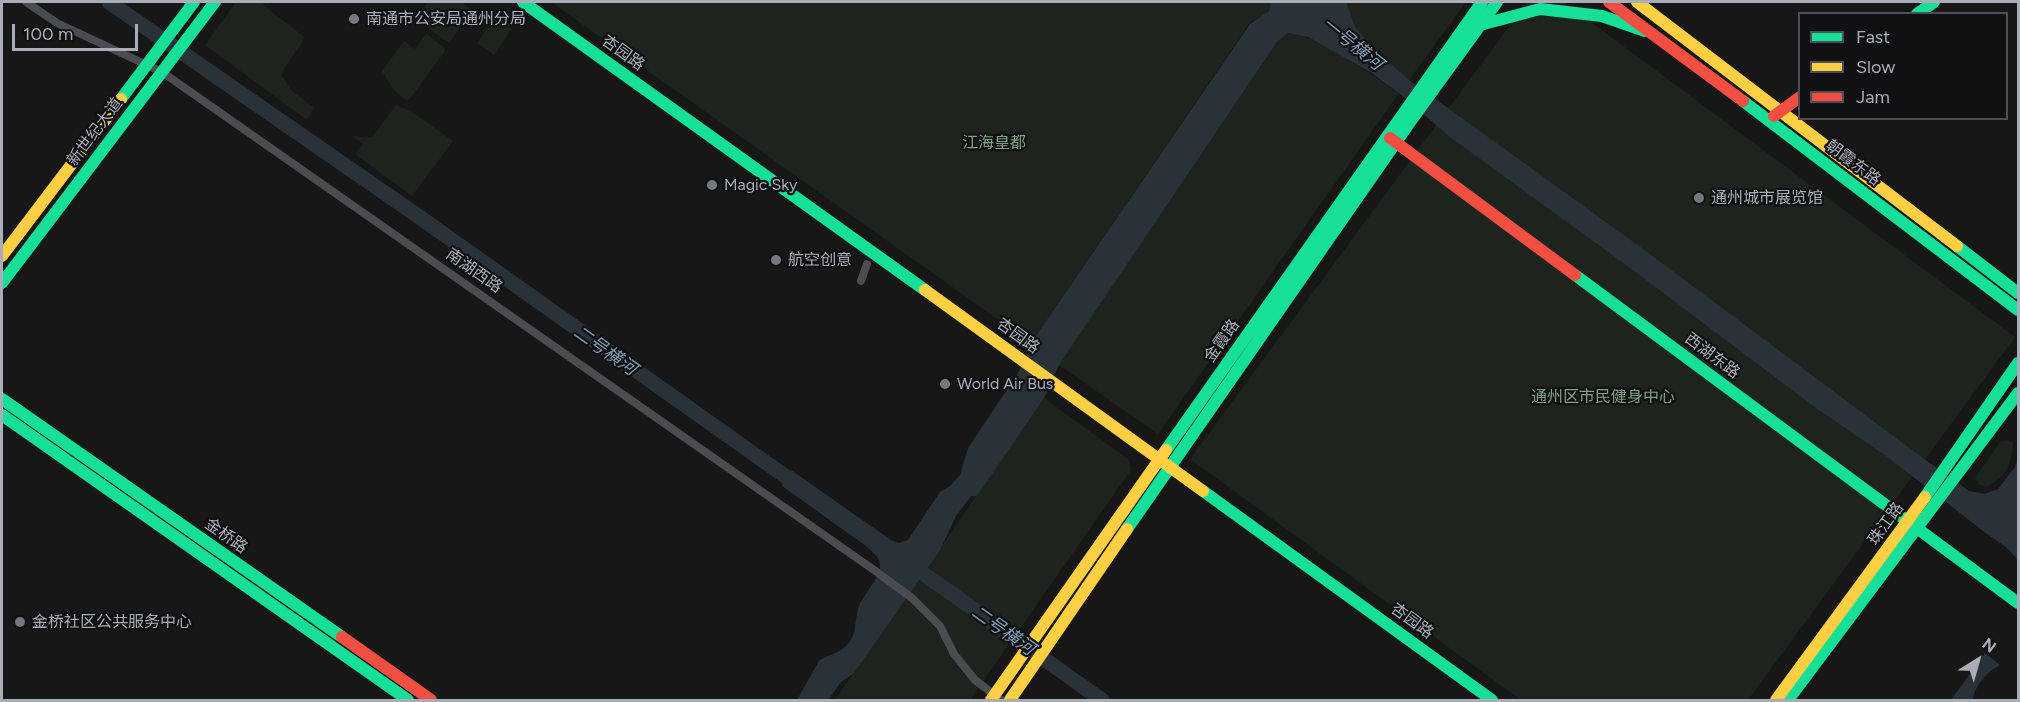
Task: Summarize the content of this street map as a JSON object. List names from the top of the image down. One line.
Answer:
{"streets":{"street":["杏园路","新世纪大道","朝霞东路","南湖西路","金霞路","西湖东路","珠江路","金桥路"]},"crossings":[["杏园路","金霞路"],["新世纪大道","南湖西路"],["南湖西路","金霞路"],["金霞路","西湖东路"],["西湖东路","珠江路"]],"water":["一号横河","二号横河"],"parks":["江海皇都","通州区市民健身中心"],"places":["南通市公安局通州分局","Magic Sky","通州城市展览馆","航空创意","World Air Bus","金桥社区公共服务中心"],"legend":["Fast","Slow","Jam"],"scale_bar":"100 m","north":"top right"}
